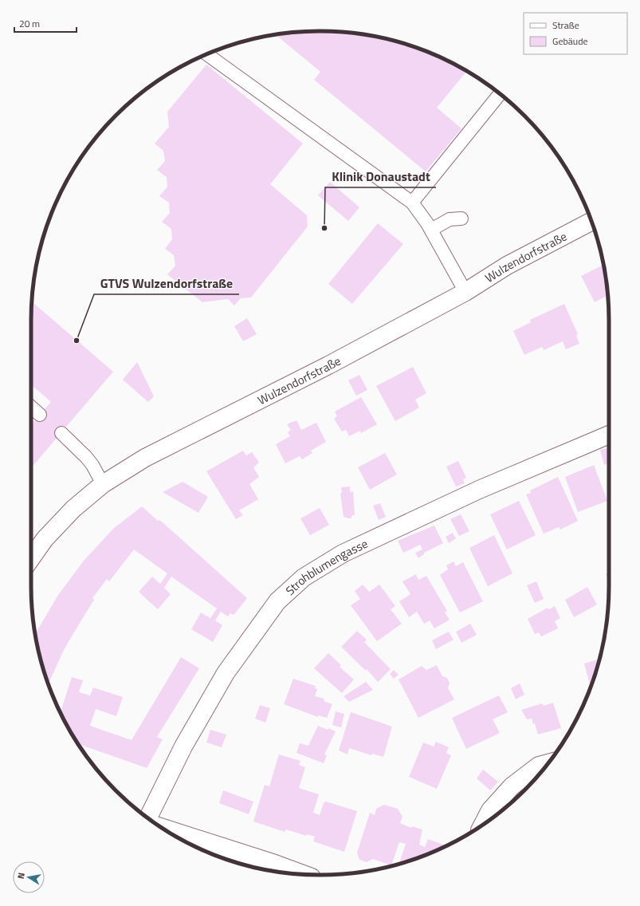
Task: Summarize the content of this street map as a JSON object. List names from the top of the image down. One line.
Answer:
{"streets":{"street":["Wulzendorfstraße","Strohblumengasse"]},"places":["Klinik Donaustadt","GTVS Wulzendorfstraße"],"legend":["Straße","Gebäude"],"scale_bar":"20 m","north":"left"}
